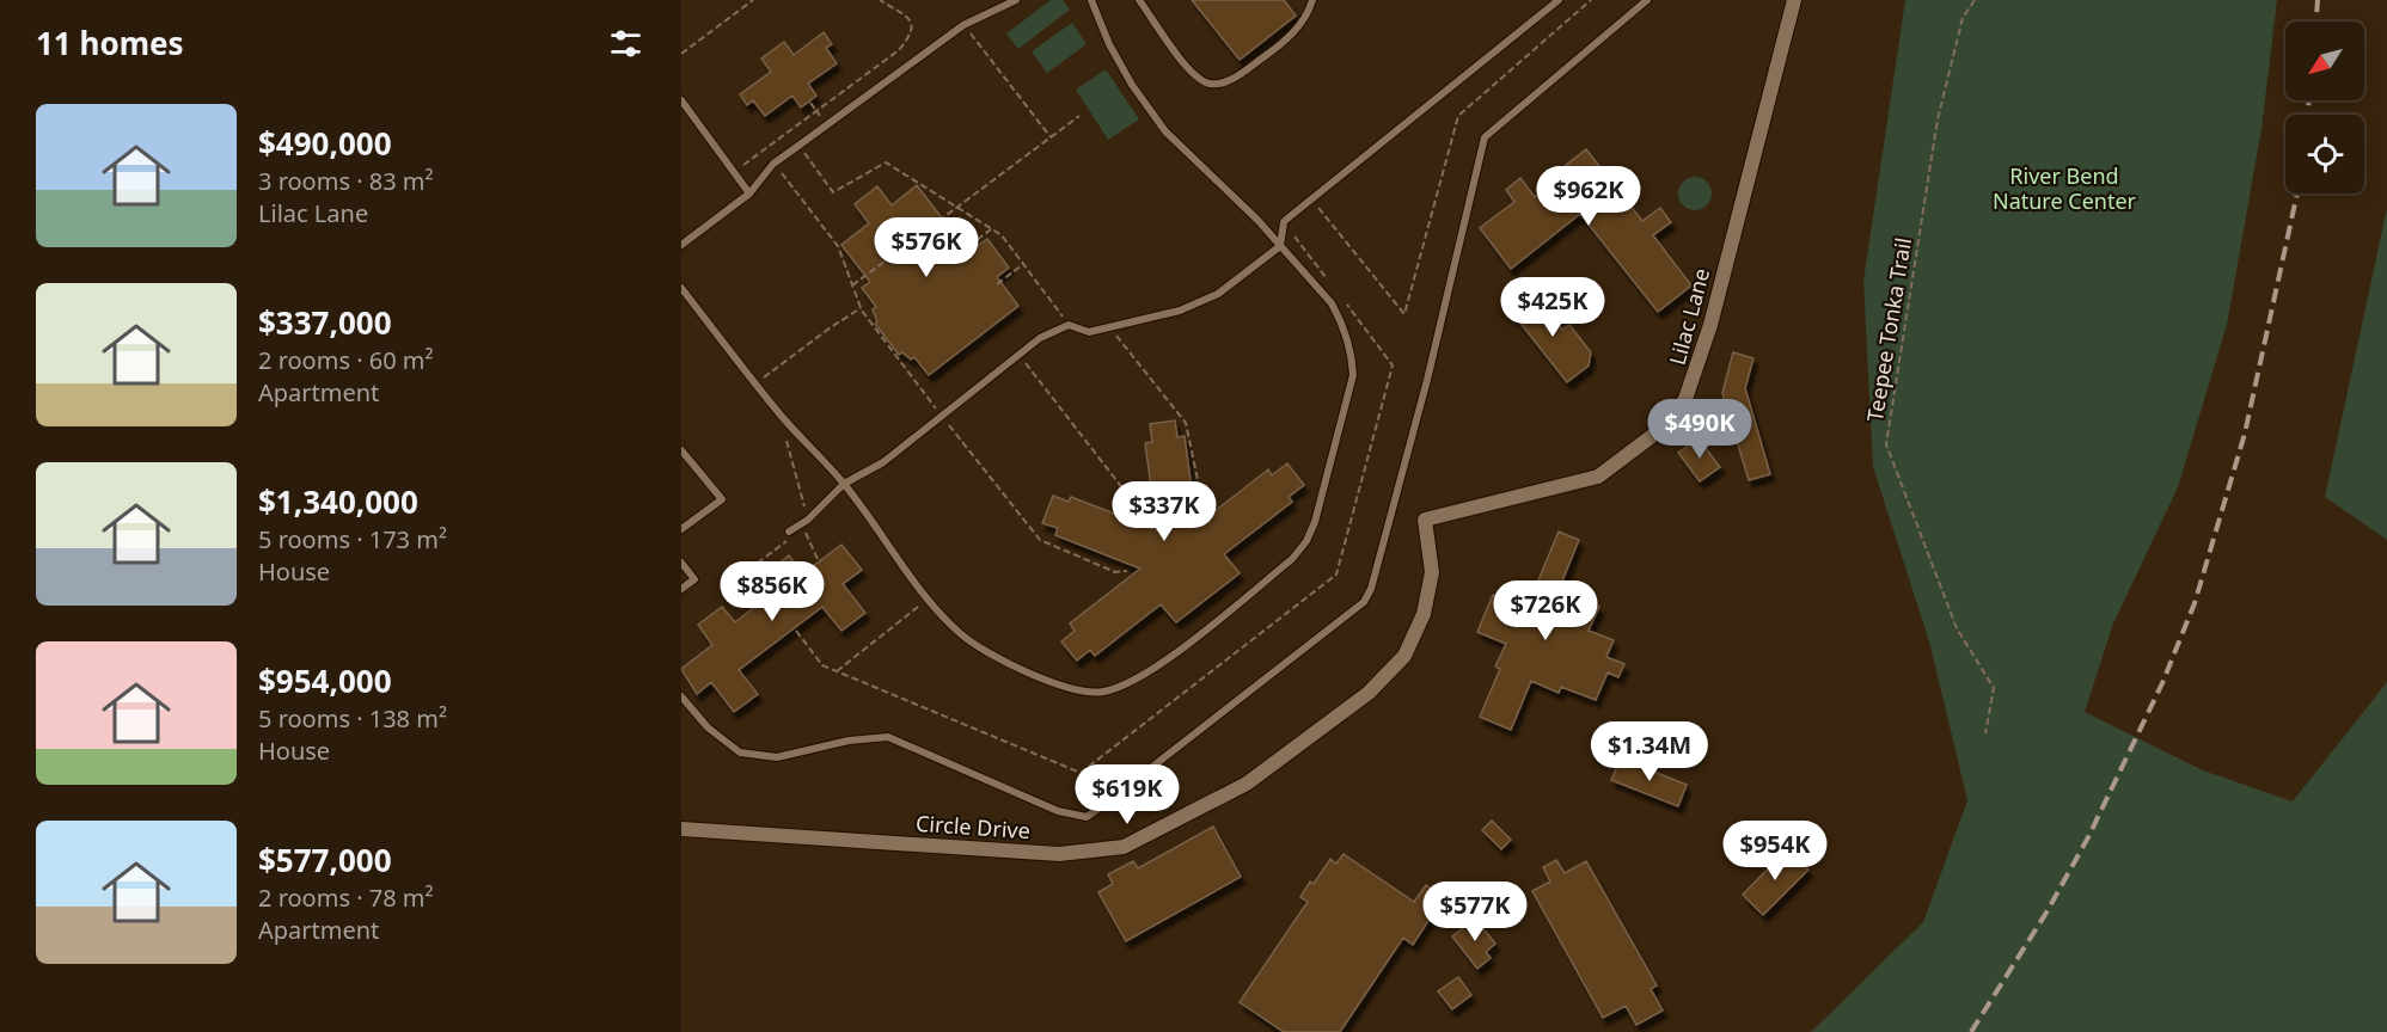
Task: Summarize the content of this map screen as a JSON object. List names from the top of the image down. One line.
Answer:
{"streets":{"street":["Lilac Lane","Circle Drive"],"path":["Teepee Tonka Trail"]},"crossings":[["Lilac Lane","Circle Drive"]],"parks":["River Bend Nature Center"],"north":"bottom left","page":{"heading":"11 homes","list":[{"name":"$490,000","note":"3 rooms · 83 m² · Lilac Lane"},{"name":"$337,000","note":"2 rooms · 60 m² · Apartment"},{"name":"$1,340,000","note":"5 rooms · 173 m² · House"},{"name":"$954,000","note":"5 rooms · 138 m² · House"},{"name":"$577,000","note":"2 rooms · 78 m² · Apartment"}],"price":["$962K","$576K","$425K","$490K","$337K","$856K","$726K","$1.34M","$619K","$954K","$577K"]}}
